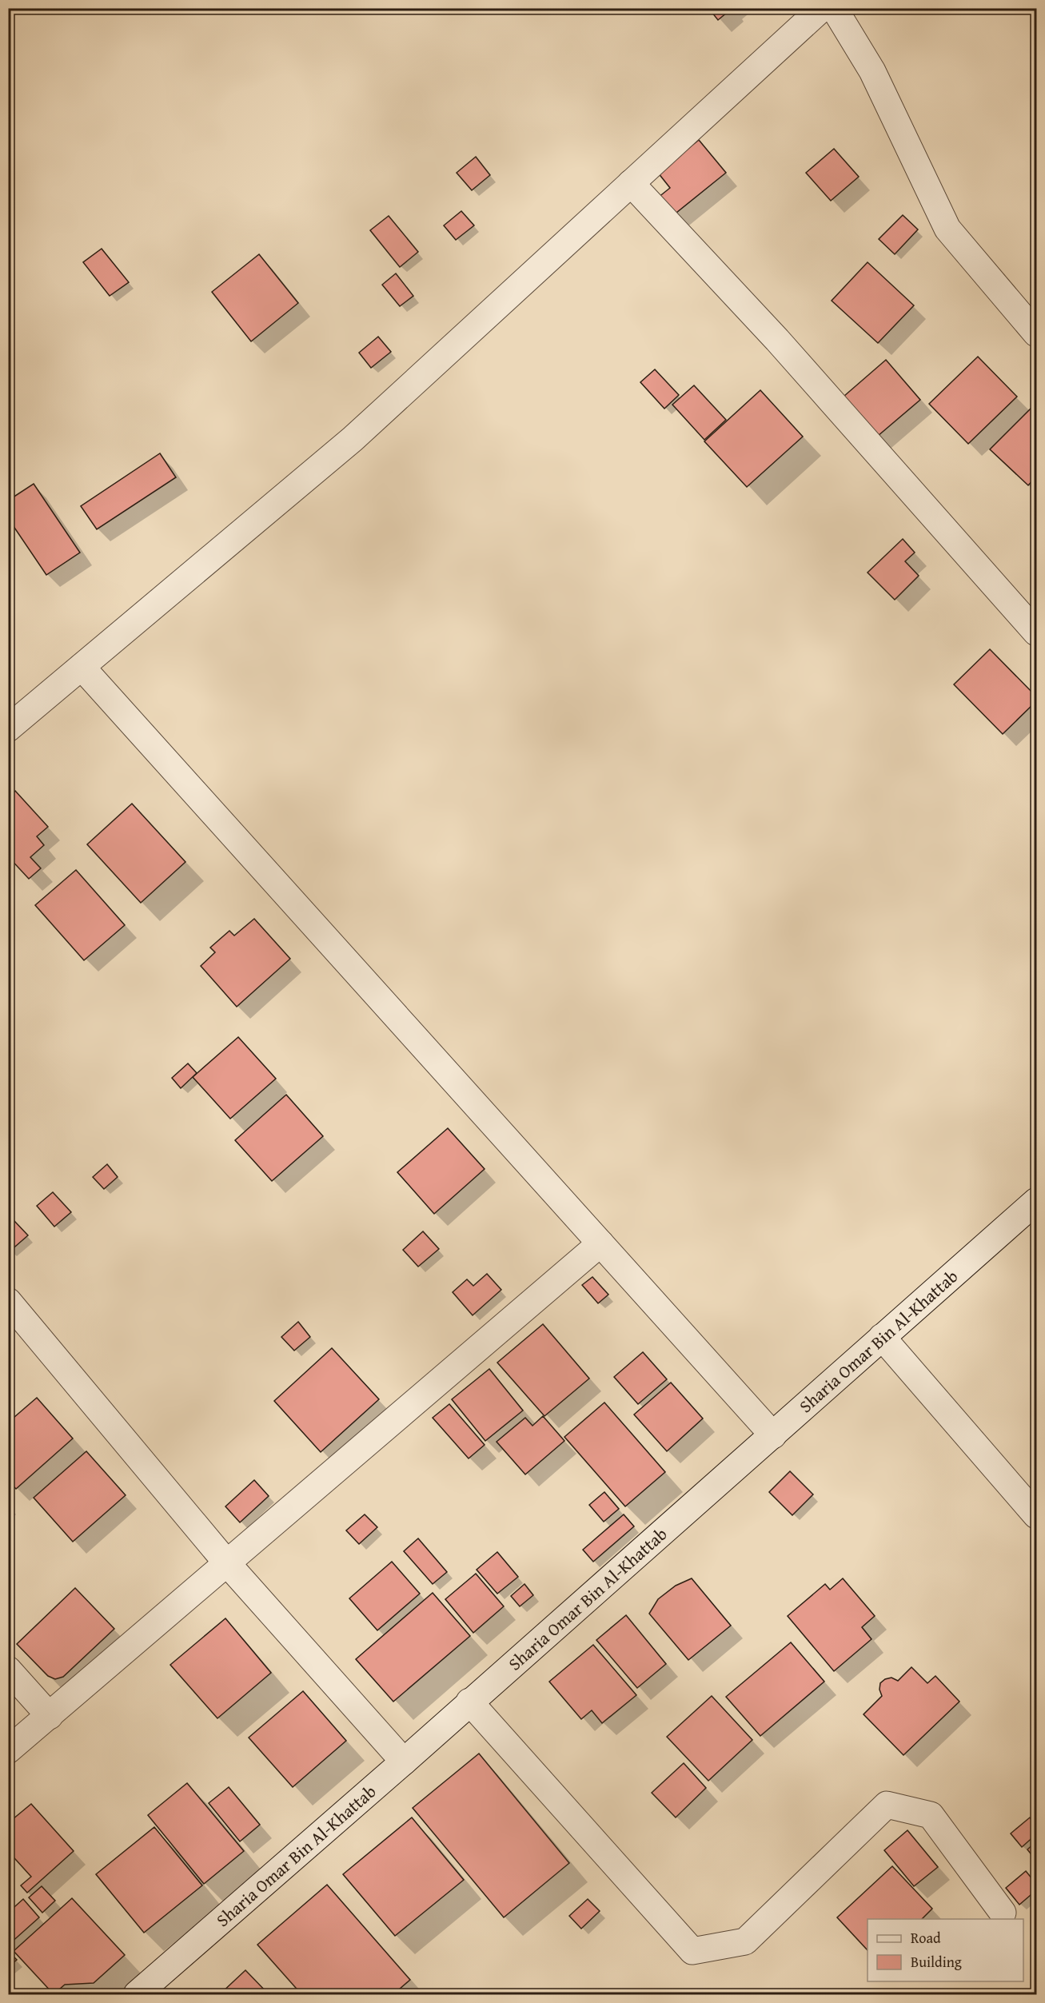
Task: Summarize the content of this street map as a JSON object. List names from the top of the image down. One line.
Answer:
{"streets":{"street":["Sharia Omar Bin Al-Khattab"]},"legend":["Road","Building"]}
